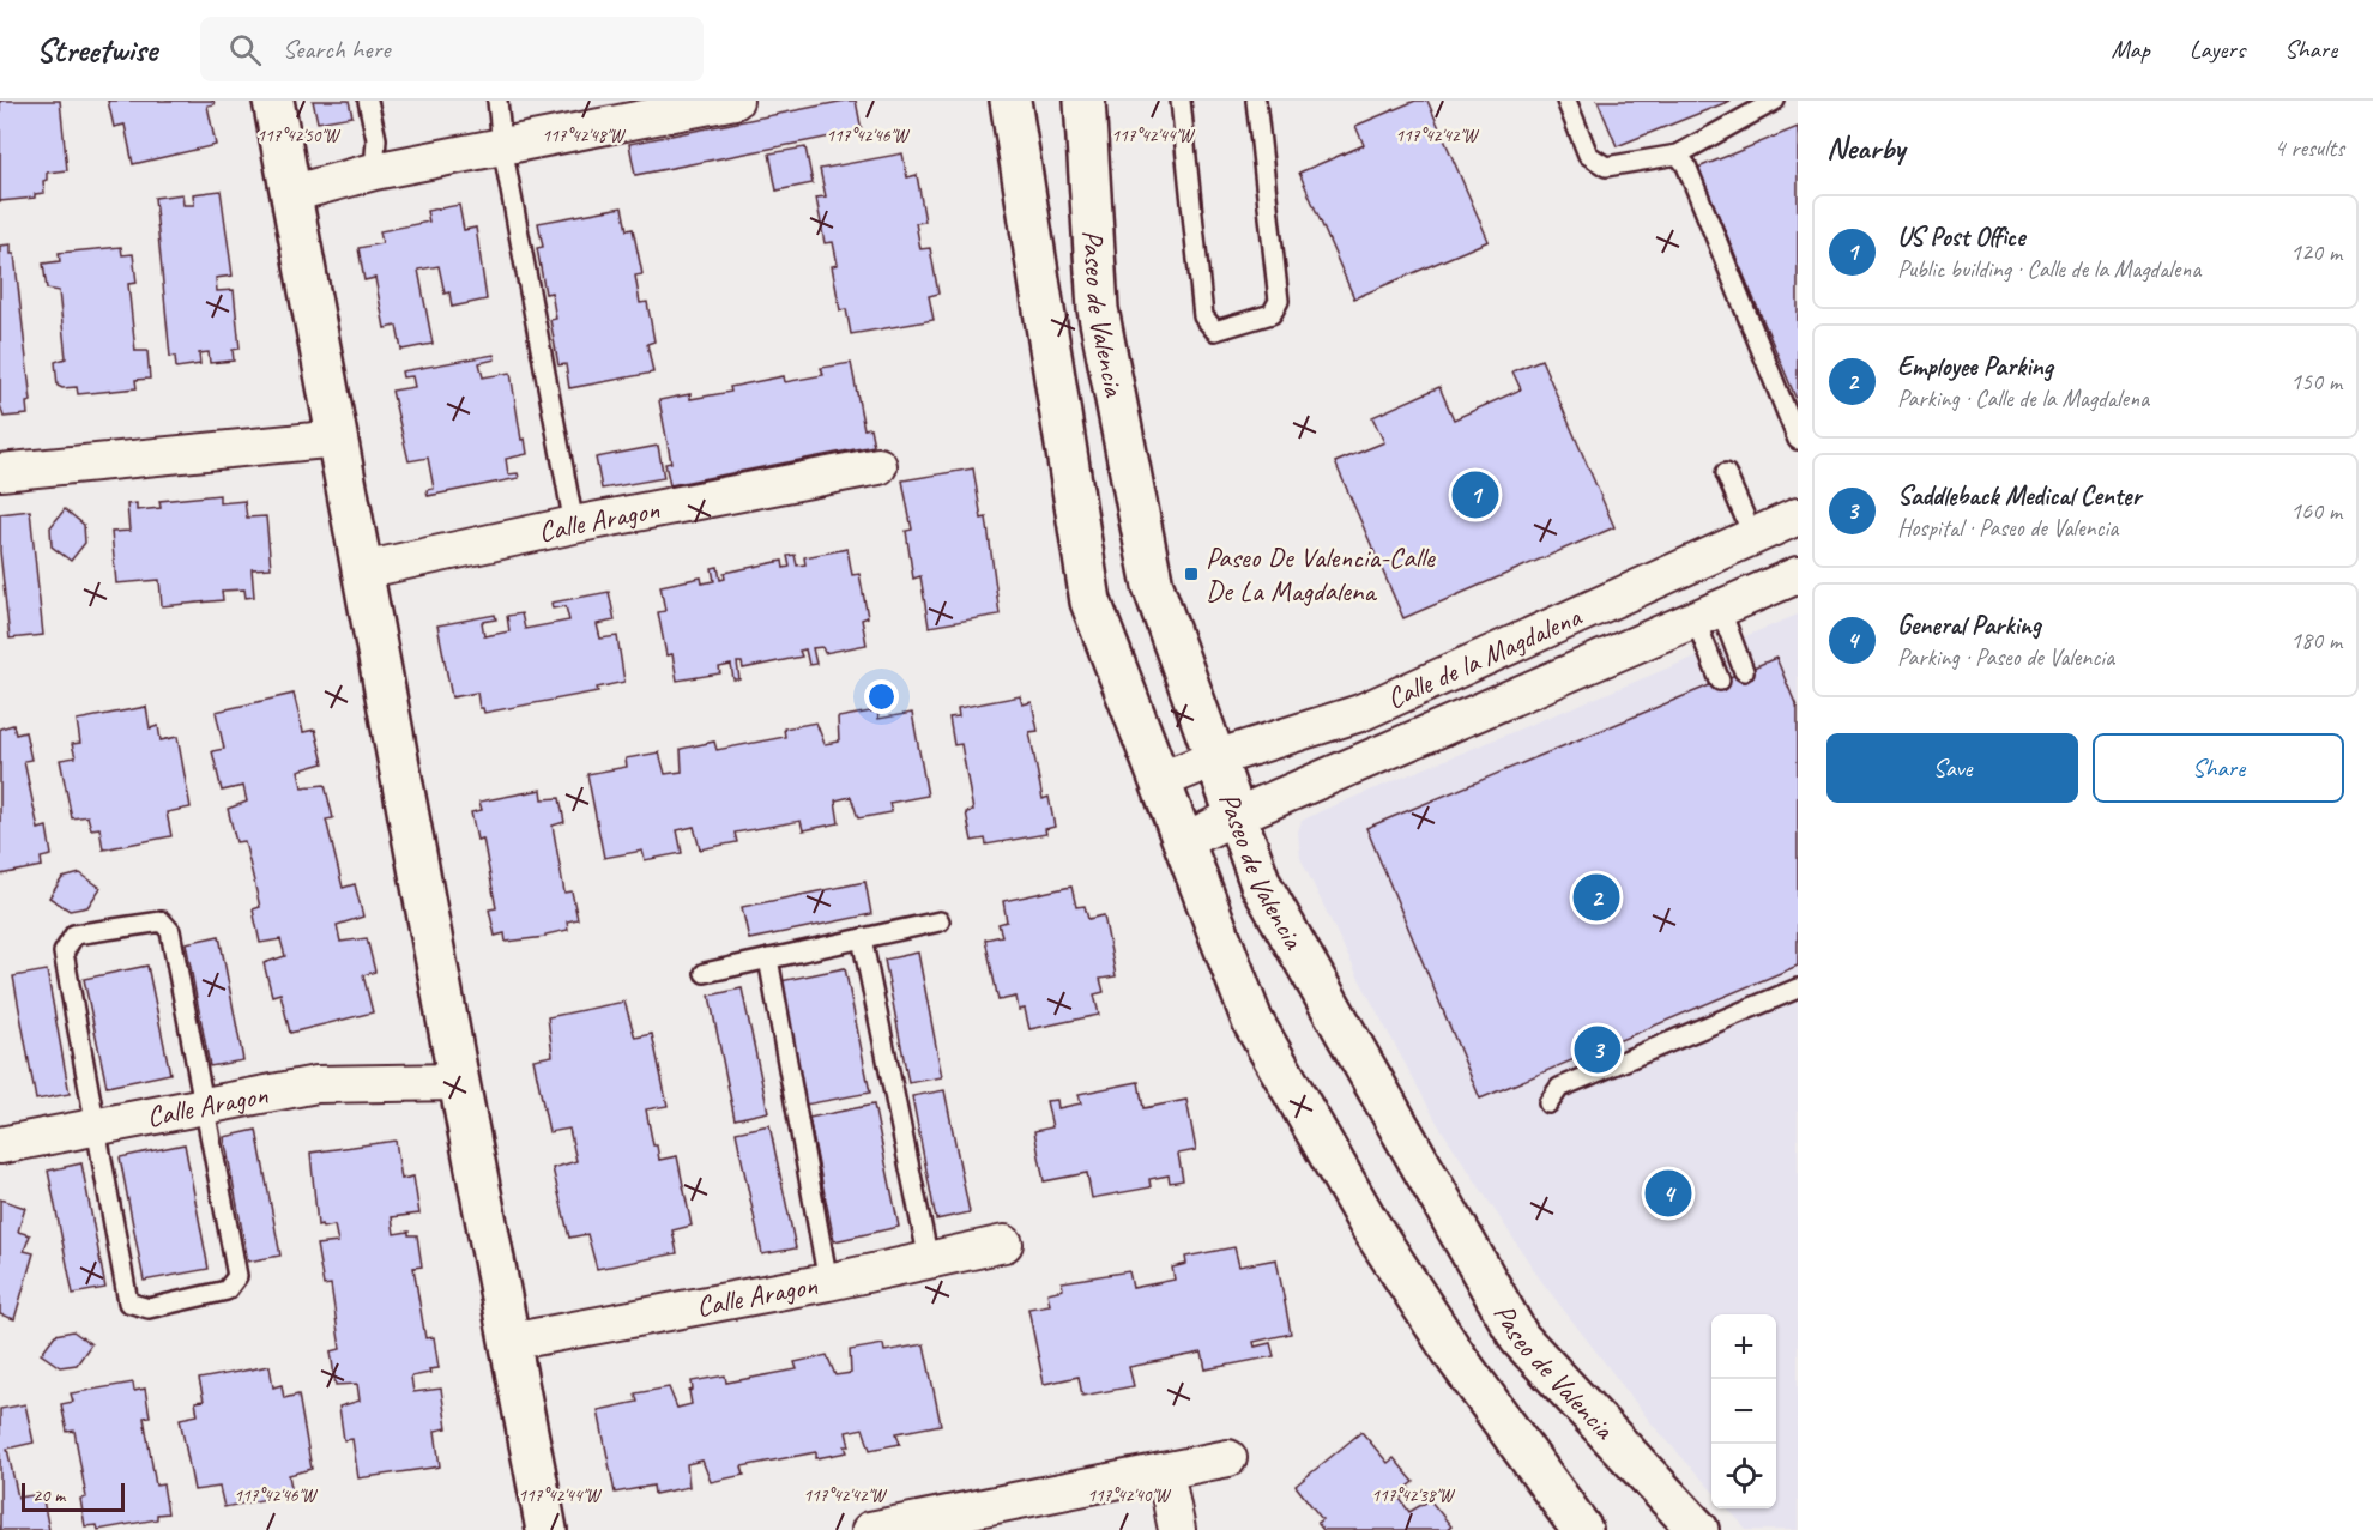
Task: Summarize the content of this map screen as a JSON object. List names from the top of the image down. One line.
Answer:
{"streets":{"main road":["Paseo de Valencia"],"street":["Calle Aragon","Calle de la Magdalena"]},"crossings":[["Paseo de Valencia","Calle de la Magdalena"]],"places":{"transit":["Paseo De Valencia-Calle De La Magdalena"]},"scale_bar":"20 m","page":{"header":"Streetwise","search":"Search here","nav":["Map","Layers","Share"],"heading":["Nearby","4 results"],"list":[{"mark":"1","name":"US Post Office","note":"Public building · Calle de la Magdalena","value":"120 m"},{"mark":"2","name":"Employee Parking","note":"Parking · Calle de la Magdalena","value":"150 m"},{"mark":"3","name":"Saddleback Medical Center","note":"Hospital · Paseo de Valencia","value":"160 m"},{"mark":"4","name":"General Parking","note":"Parking · Paseo de Valencia","value":"180 m"}],"pins":["1","2","3","4"],"buttons":["Save","Share"],"map_buttons":["+","−"],"scale":"20 m"},"coordinates":["117°42'50\"W","117°42'48\"W","117°42'46\"W","117°42'44\"W","117°42'42\"W","117°42'40\"W","117°42'38\"W"]}
